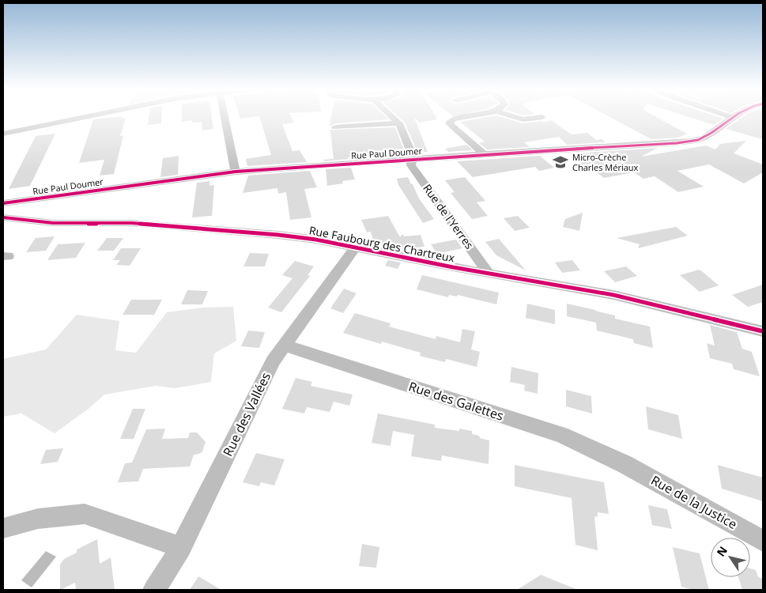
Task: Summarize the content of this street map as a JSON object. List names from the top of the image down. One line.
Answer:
{"streets":{"street":["Rue Paul Doumer","Rue de l'Yerres","Rue Faubourg des Chartreux","Rue des Galettes","Rue des Vallées","Rue de la Justice"]},"crossings":[["Rue Paul Doumer","Rue de l'Yerres"],["Rue de l'Yerres","Rue Faubourg des Chartreux"],["Rue Faubourg des Chartreux","Rue des Vallées"],["Rue des Galettes","Rue des Vallées"],["Rue des Galettes","Rue de la Justice"]],"places":{"school or university":["Micro-Crèche Charles Mériaux"]},"north":"top left"}
